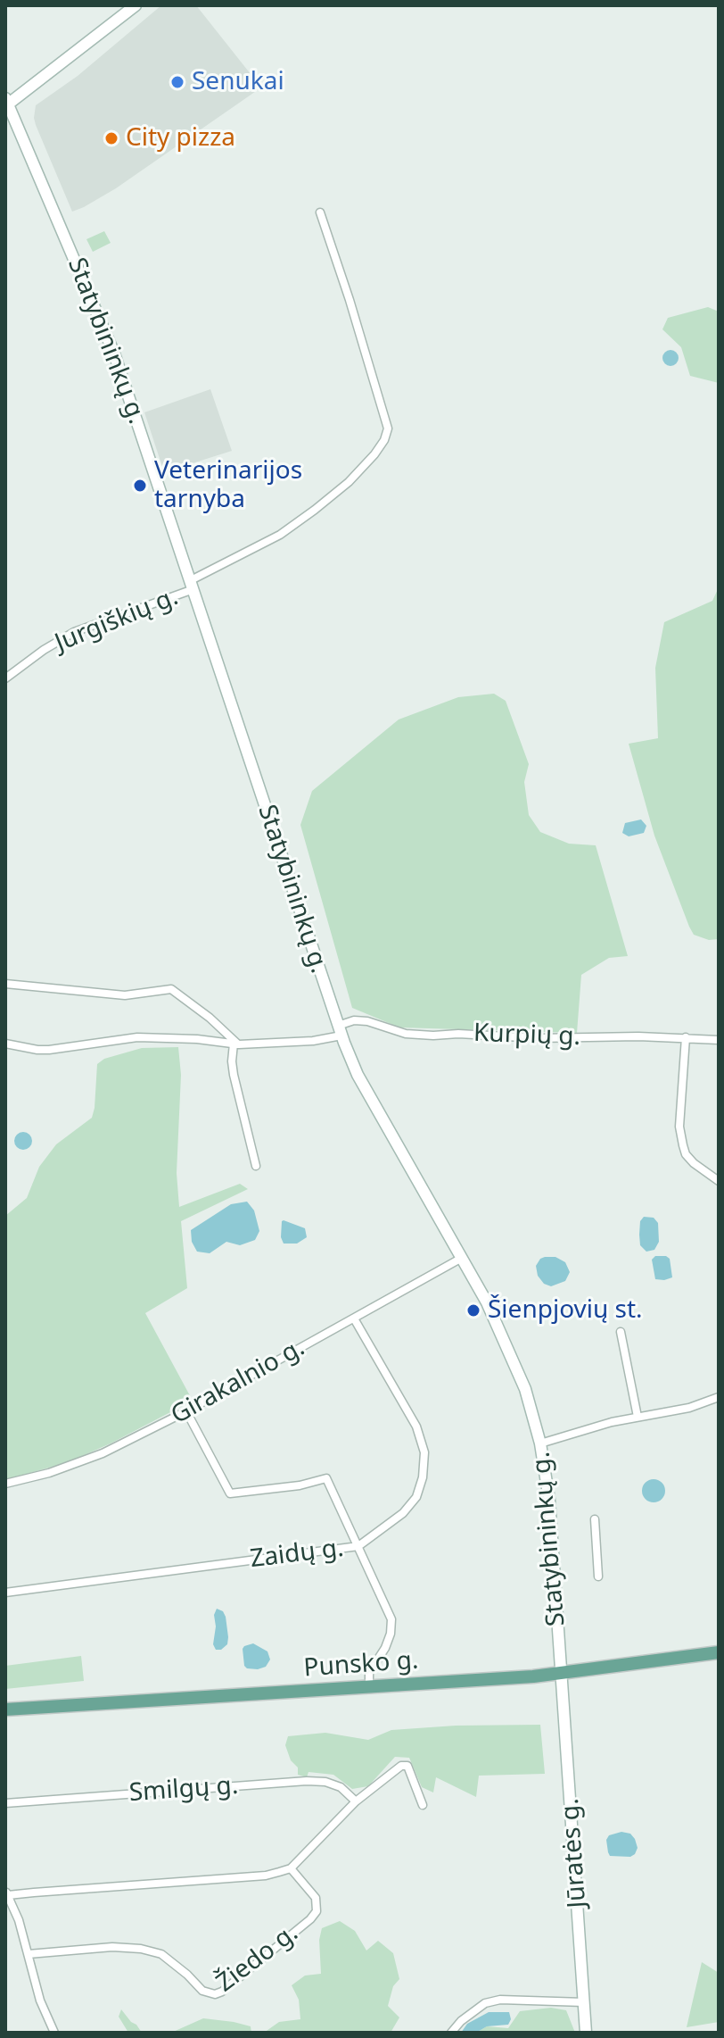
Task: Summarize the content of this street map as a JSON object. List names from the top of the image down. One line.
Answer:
{"streets":{"main road":["Punsko g."],"street":["Statybininkų g.","Jurgiškių g.","Kurpių g.","Girakalnio g.","Zaidų g.","Smilgų g.","Jūratės g.","Žiedo g."]},"crossings":[["Statybininkų g.","Jurgiškių g."],["Statybininkų g.","Kurpių g."],["Statybininkų g.","Girakalnio g."],["Statybininkų g.","Punsko g."],["Statybininkų g.","Jūratės g."],["Girakalnio g.","Zaidų g."],["Punsko g.","Jūratės g."]],"places":["Senukai","City pizza","Veterinarijos tarnyba","Šienpjovių st."]}
